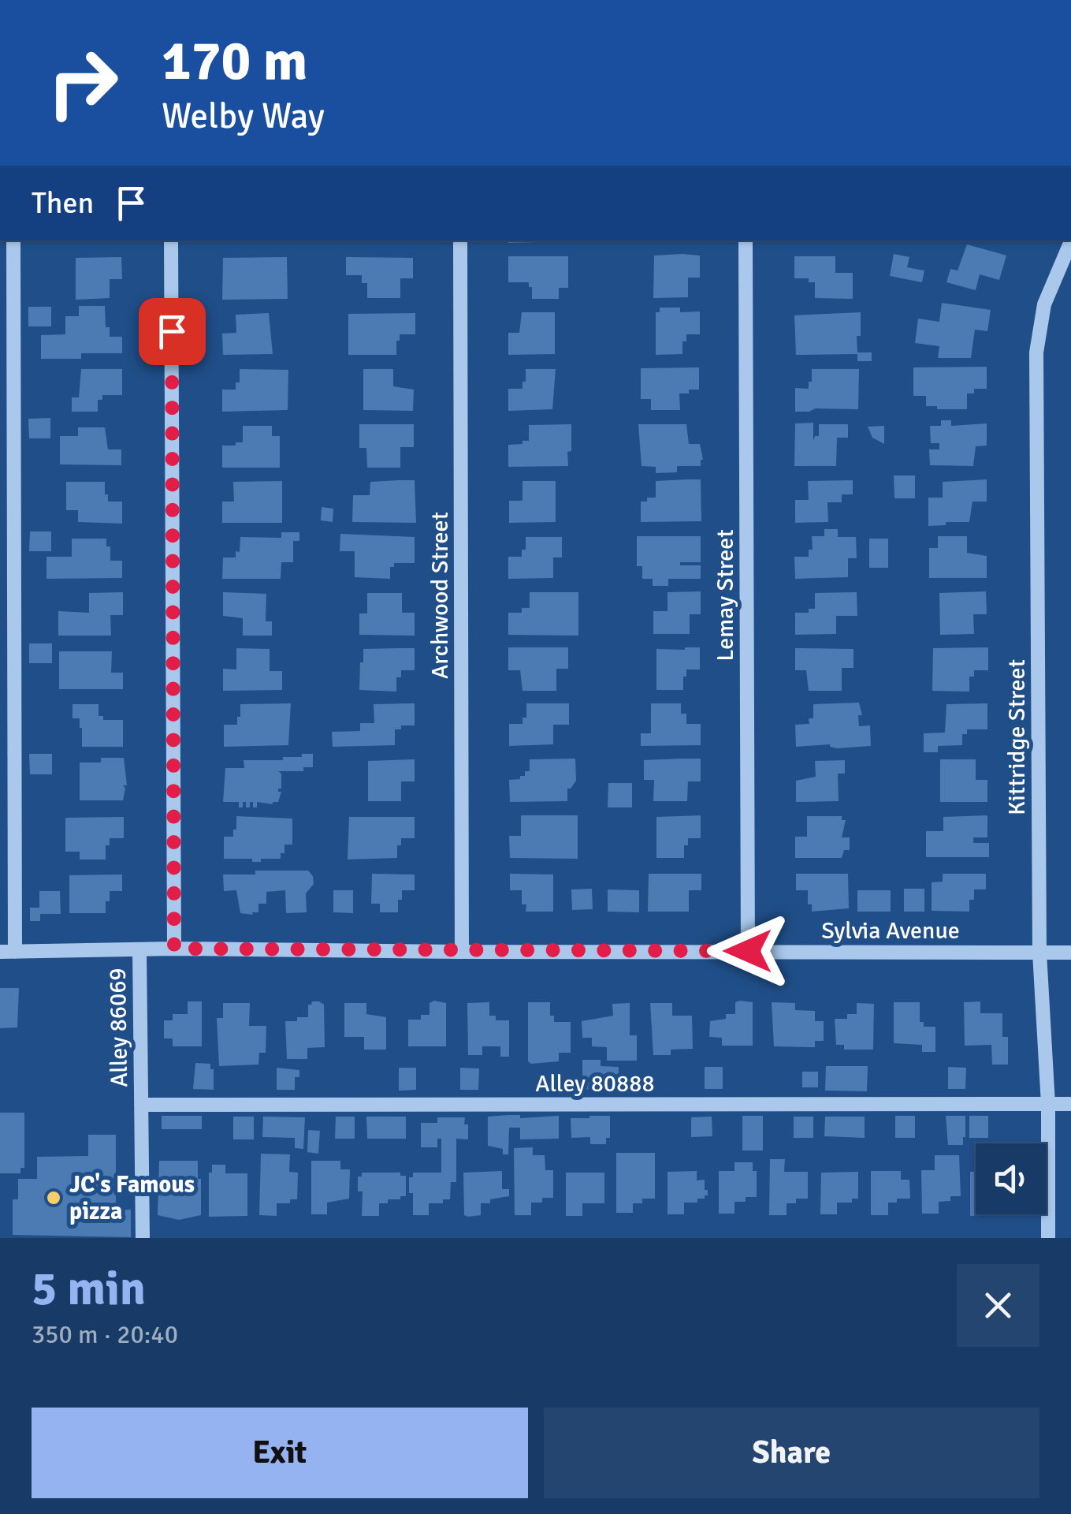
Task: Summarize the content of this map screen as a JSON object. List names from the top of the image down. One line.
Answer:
{"streets":{"street":["Archwood Street","Lemay Street","Kittridge Street","Sylvia Avenue","Alley 86069","Alley 80888"]},"crossings":[["Archwood Street","Sylvia Avenue"],["Lemay Street","Sylvia Avenue"],["Kittridge Street","Sylvia Avenue"],["Kittridge Street","Alley 80888"],["Sylvia Avenue","Alley 86069"],["Alley 86069","Alley 80888"]],"places":["JC's Famous pizza"],"page":{"turn":["170 m","Welby Way"],"then":"Then","heading":["5 min","350 m · 20:40"],"buttons":["Exit","Share"]}}
